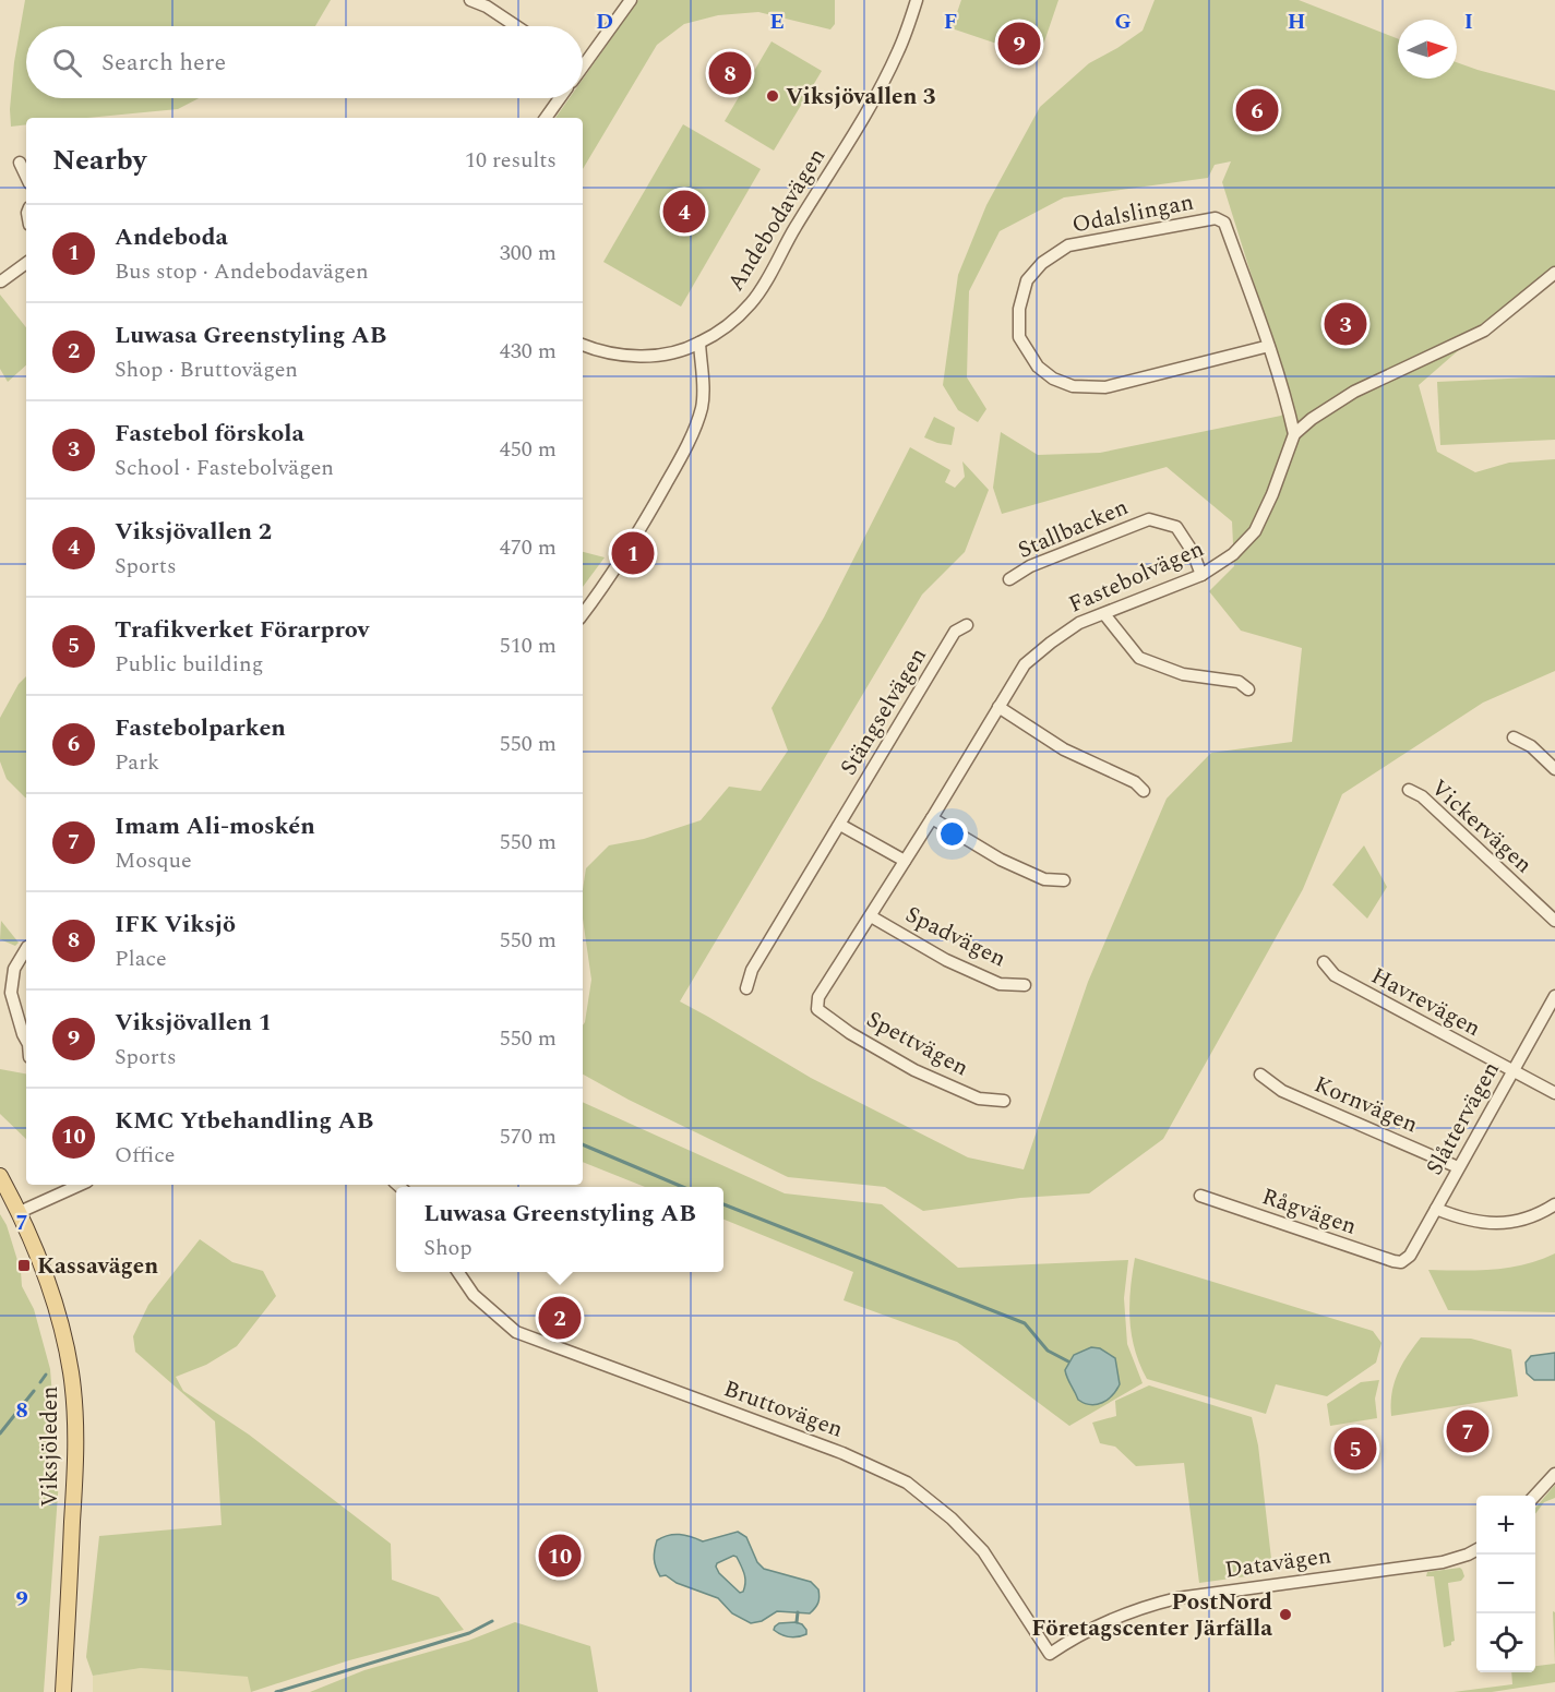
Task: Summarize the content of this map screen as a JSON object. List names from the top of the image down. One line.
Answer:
{"streets":{"main road":["Viksjöleden"],"street":["Odalslingan","Andebodavägen","Stallbacken","Fastebolvägen","Stängselvägen","Vickervägen","Spadvägen","Havrevägen","Spettvägen","Kornvägen","Slåttervägen","Rågvägen","Bruttovägen","Datavägen"]},"crossings":[["Odalslingan","Fastebolvägen"],["Stallbacken","Fastebolvägen"],["Fastebolvägen","Spadvägen"],["Fastebolvägen","Spettvägen"],["Havrevägen","Slåttervägen"],["Kornvägen","Slåttervägen"],["Slåttervägen","Rågvägen"],["Bruttovägen","Datavägen"]],"places":{"other":["Viksjövallen 3","PostNord Företagscenter Järfälla"],"transit":["Kassavägen"]},"north":"right","page":{"pins":["9","8","6","4","3","1","2","7","5","10"],"search":"Search here","heading":["Nearby","10 results"],"list":[{"mark":"1","name":"Andeboda","note":"Bus stop · Andebodavägen","value":"300 m"},{"mark":"2","name":"Luwasa Greenstyling AB","note":"Shop · Bruttovägen","value":"430 m"},{"mark":"3","name":"Fastebol förskola","note":"School · Fastebolvägen","value":"450 m"},{"mark":"4","name":"Viksjövallen 2","note":"Sports","value":"470 m"},{"mark":"5","name":"Trafikverket Förarprov","note":"Public building","value":"510 m"},{"mark":"6","name":"Fastebolparken","note":"Park","value":"550 m"},{"mark":"7","name":"Imam Ali-moskén","note":"Mosque","value":"550 m"},{"mark":"8","name":"IFK Viksjö","note":"Place","value":"550 m"},{"mark":"9","name":"Viksjövallen 1","note":"Sports","value":"550 m"},{"mark":"10","name":"KMC Ytbehandling AB","note":"Office","value":"570 m"}],"popup":["Luwasa Greenstyling AB","Shop"],"map_buttons":["+","−"]},"grid":{"columns":["D","E","F","G","H","I"],"rows":["7","8","9"]}}
